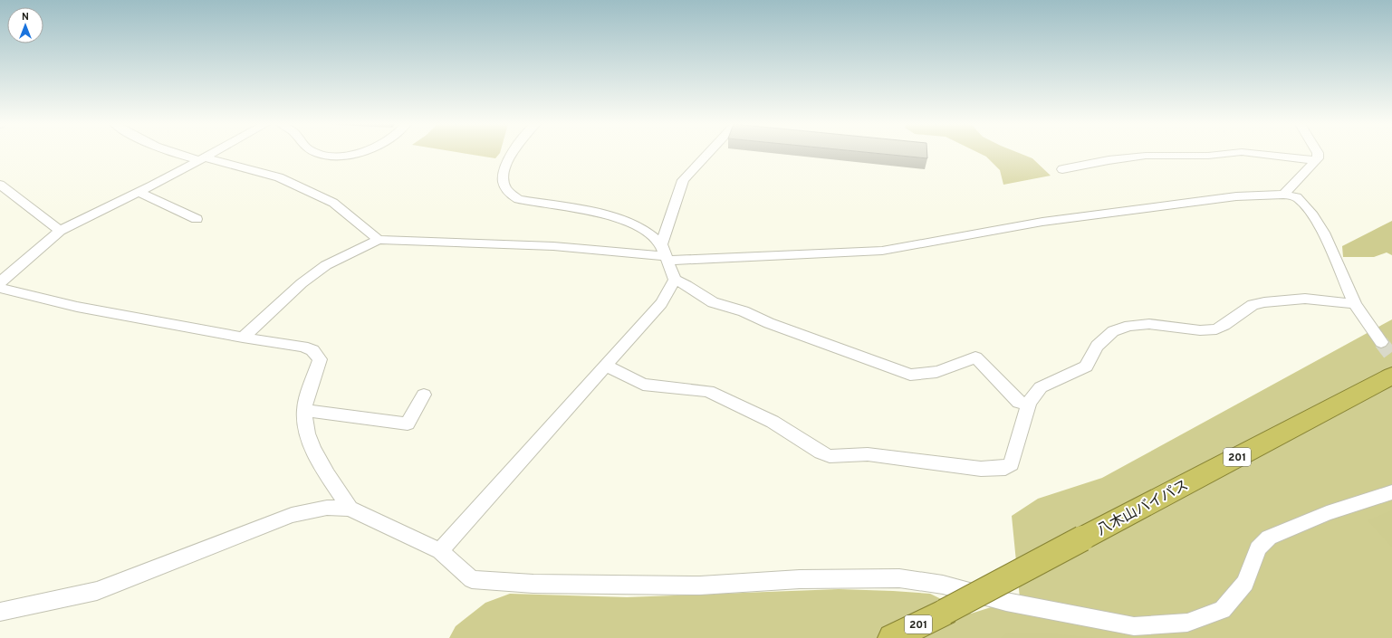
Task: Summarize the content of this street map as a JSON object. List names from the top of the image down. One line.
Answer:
{"streets":{"highway":["201","八木山バイパス"]},"north":"top"}
